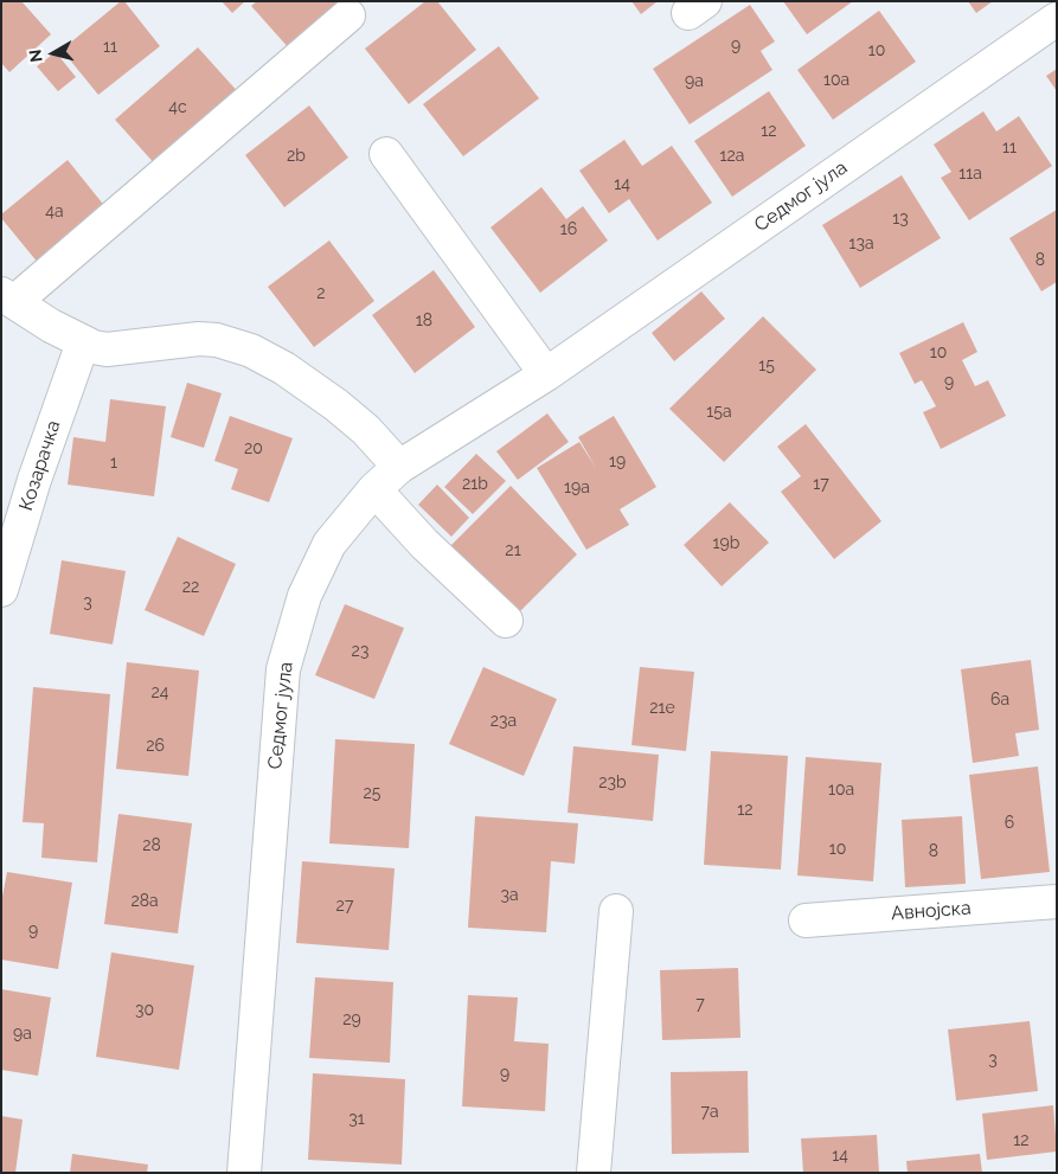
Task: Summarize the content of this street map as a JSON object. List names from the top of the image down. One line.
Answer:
{"streets":{"street":["Седмог јула","Козарачка","Авнојска"]},"house_numbers":["9","11","10","10a","9a","4c","12","11","2b","12a","11a","14","4a","13","16","13a","8","2","18","10","15","9","15a","20","19","1","21b","17","19a","19b","21","22","3","23","24","6a","21e","23a","26","23b","10a","25","12","6","28","10","8","3a","28a","27","9","7","30","29","9a","3","9","7a","31","12","14"],"north":"left"}
